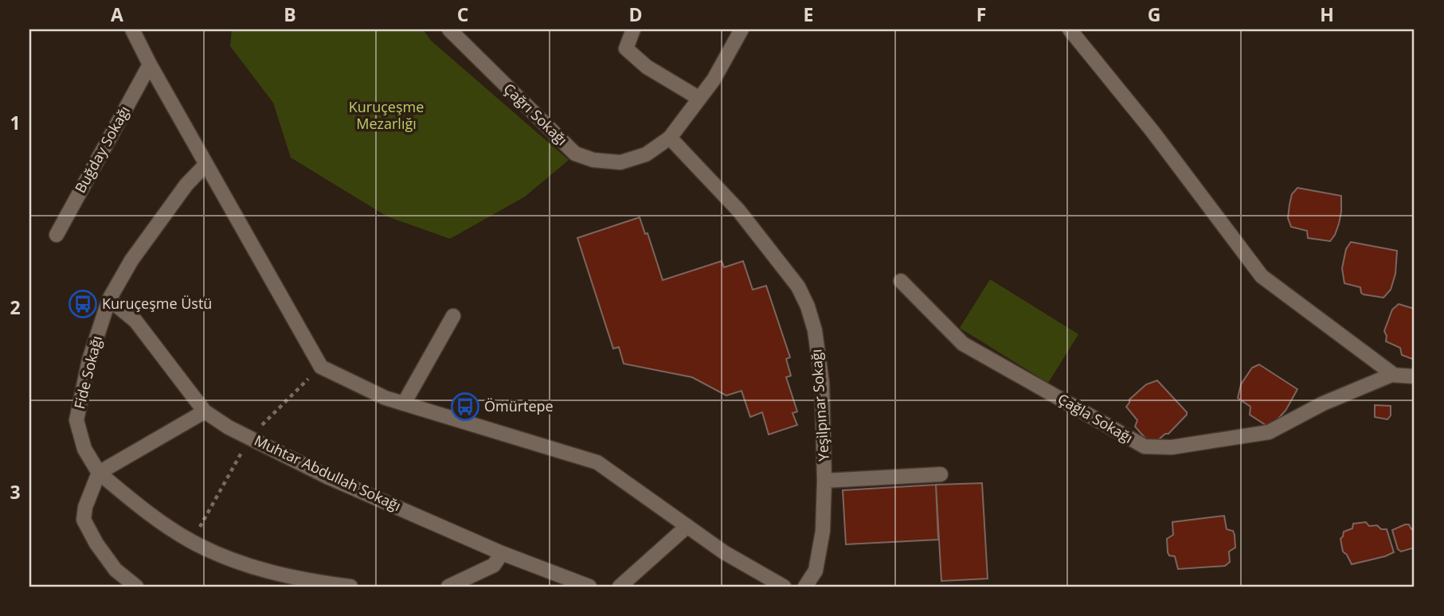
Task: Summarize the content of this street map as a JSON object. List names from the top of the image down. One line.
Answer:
{"streets":{"street":["Çağrı Sokağı","Buğday Sokağı","Fide Sokağı","Yeşilpınar Sokağı","Çağla Sokağı","Muhtar Abdullah Sokağı"]},"crossings":[["Çağrı Sokağı","Yeşilpınar Sokağı"],["Fide Sokağı","Muhtar Abdullah Sokağı"]],"parks":["Kuruçeşme Mezarlığı"],"places":{"bus stop":["Kuruçeşme Üstü","Ömürtepe"]},"grid":{"columns":["A","B","C","D","E","F","G","H"],"rows":["1","2","3"]}}
